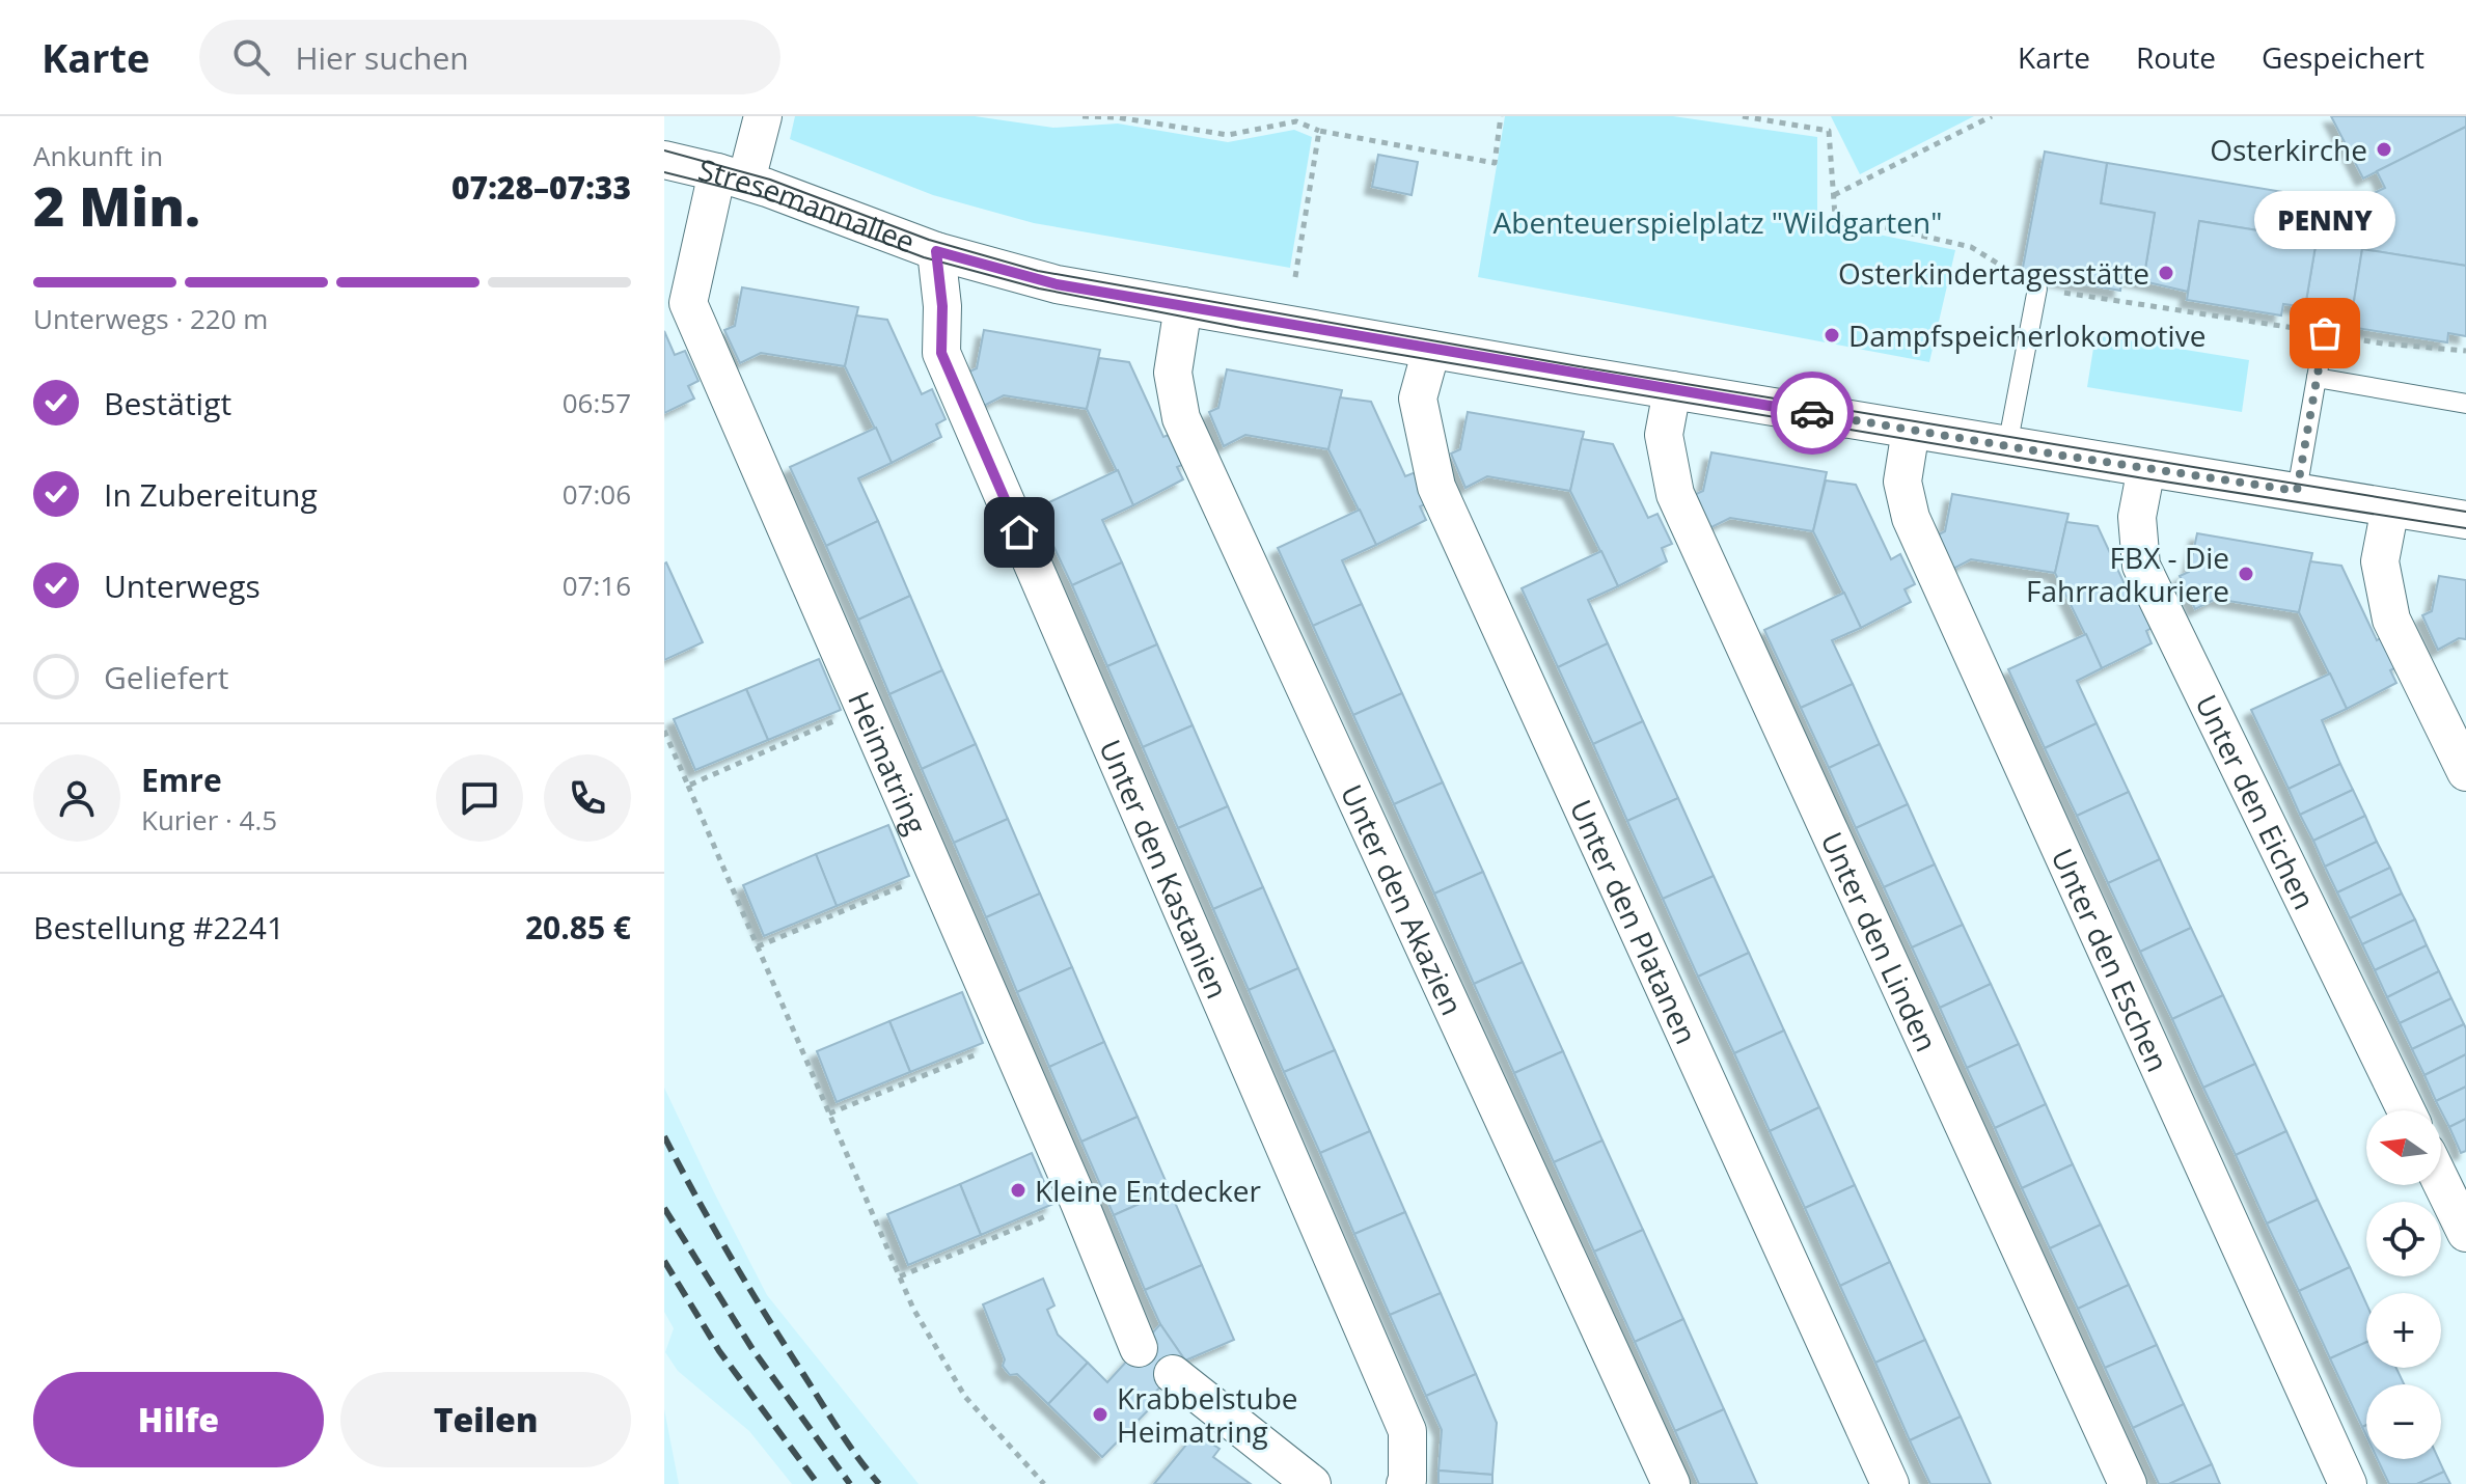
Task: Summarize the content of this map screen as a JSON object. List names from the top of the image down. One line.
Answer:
{"streets":{"street":["Stresemannallee","Heimatring","Unter den Eichen","Unter den Kastanien","Unter den Akazien","Unter den Platanen","Unter den Linden","Unter den Eschen"]},"crossings":[["Stresemannallee","Heimatring"],["Stresemannallee","Unter den Eichen"],["Stresemannallee","Unter den Kastanien"],["Stresemannallee","Unter den Akazien"],["Stresemannallee","Unter den Platanen"],["Stresemannallee","Unter den Linden"],["Stresemannallee","Unter den Eschen"]],"parks":["Abenteuerspielplatz \"Wildgarten\""],"places":["Osterkirche","Osterkindertagesstätte","PENNY","Dampfspeicherlokomotive","FBX - Die Fahrradkuriere","Kleine Entdecker","Krabbelstube Heimatring"],"north":"left","page":{"header":"Karte","search":"Hier suchen","nav":["Karte","Route","Gespeichert"],"heading":["2 Min.","Ankunft in","07:28–07:33"],"panel":["Emre","Kurier · 4.5","Bestellung #2241","20.85 €"],"bubble":"PENNY","bar":"Unterwegs · 220 m","list":[["Bestätigt","06:57"],["In Zubereitung","07:06"],["Unterwegs","07:16"],"Geliefert"],"map_buttons":["+","−"],"buttons":["Hilfe","Teilen"]}}
